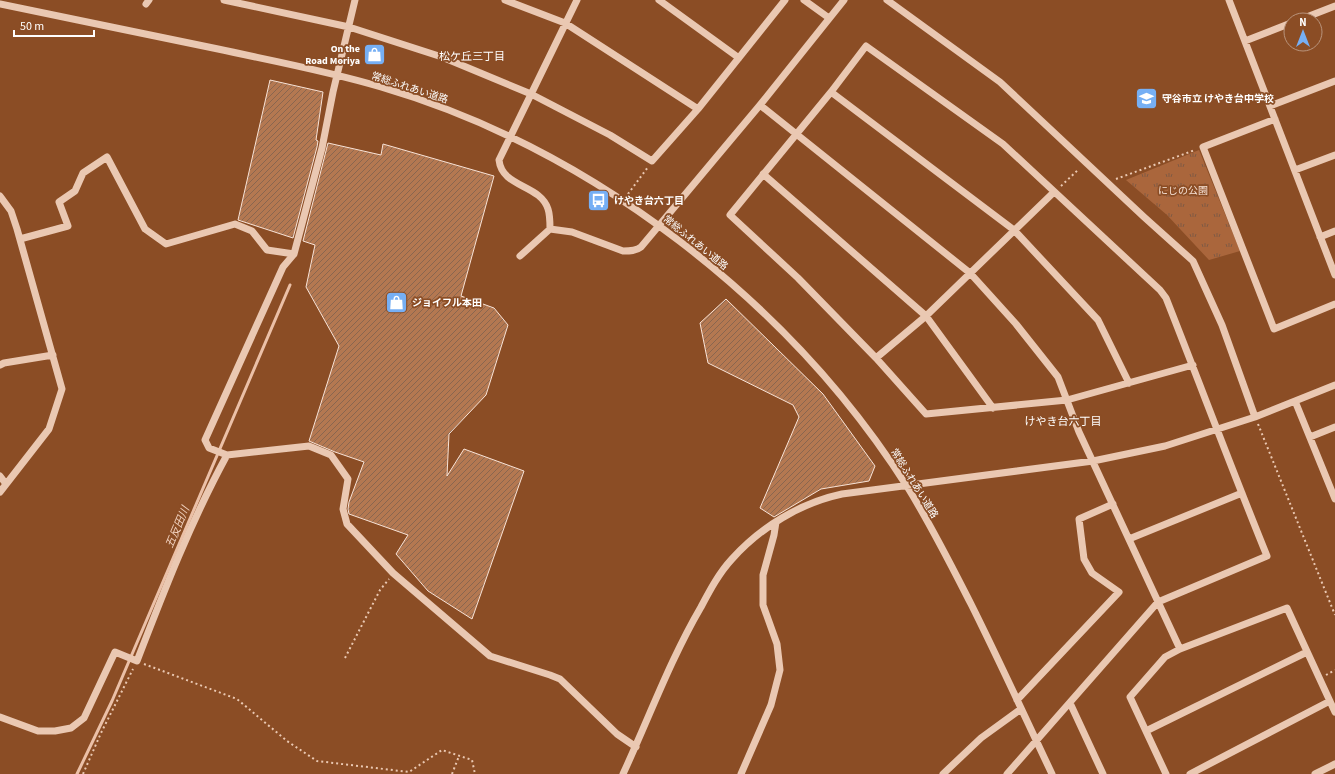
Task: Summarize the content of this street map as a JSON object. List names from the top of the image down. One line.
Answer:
{"streets":{"street":["常総ふれあい道路"]},"districts":["松ケ丘三丁目","けやき台六丁目"],"water":["五反田川"],"parks":["にじの公園"],"places":{"shop":["On the Road Moriya","ジョイフル本田"],"school or university":["守谷市立 けやき台中学校"],"bus stop":["けやき台六丁目"]},"scale_bar":"50 m","north":"top"}
